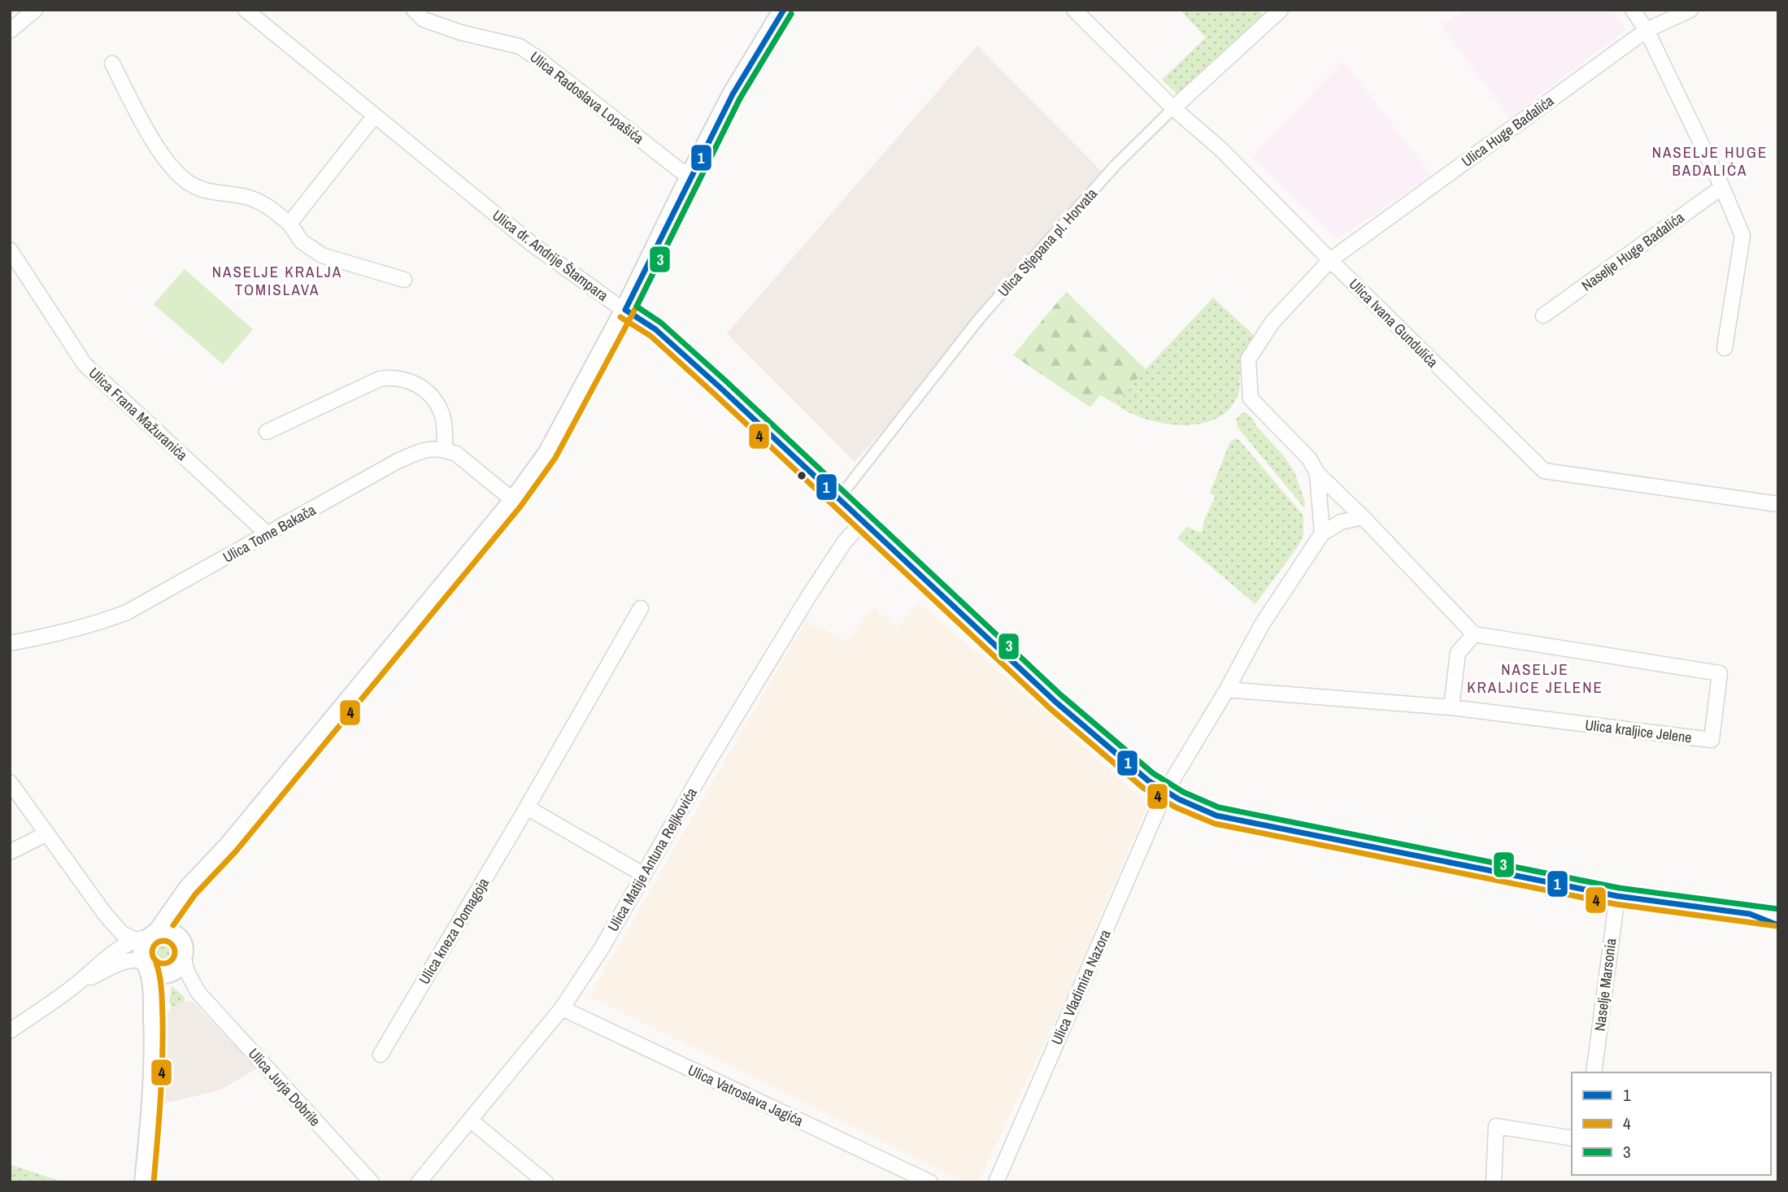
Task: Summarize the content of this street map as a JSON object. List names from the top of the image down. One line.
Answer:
{"streets":{"street":["Ulica Radoslava Lopašića","Ulica Huge Badalića","Ulica Stjepana pl. Horvata","Naselje Huge Badalića","Ulica dr. Andrije Štampara","Ulica Ivana Gundulića","Ulica Frana Mažuranića","Ulica Tome Bakača","Ulica kraljice Jelene","Ulica Matije Antuna Reljkovića","Ulica kneza Domagoja","Naselje Marsonia","Ulica Vladimira Nazora","Ulica Jurja Dobrile","Ulica Vatroslava Jagića"]},"crossings":[["Ulica Huge Badalića","Ulica Ivana Gundulića"],["Ulica Stjepana pl. Horvata","Ulica dr. Andrije Štampara"],["Ulica Stjepana pl. Horvata","Ulica Ivana Gundulića"],["Ulica dr. Andrije Štampara","Ulica Matije Antuna Reljkovića"],["Ulica dr. Andrije Štampara","Naselje Marsonia"],["Ulica dr. Andrije Štampara","Ulica Vladimira Nazora"],["Ulica Frana Mažuranića","Ulica Tome Bakača"],["Ulica Matije Antuna Reljkovića","Ulica Vatroslava Jagića"]],"districts":["NASELJE HUGE BADALIĆA","NASELJE KRALJA TOMISLAVA","NASELJE KRALJICE JELENE"],"lines":["transit line 1","transit line 4","transit line 3"],"legend":["1","4","3"]}
